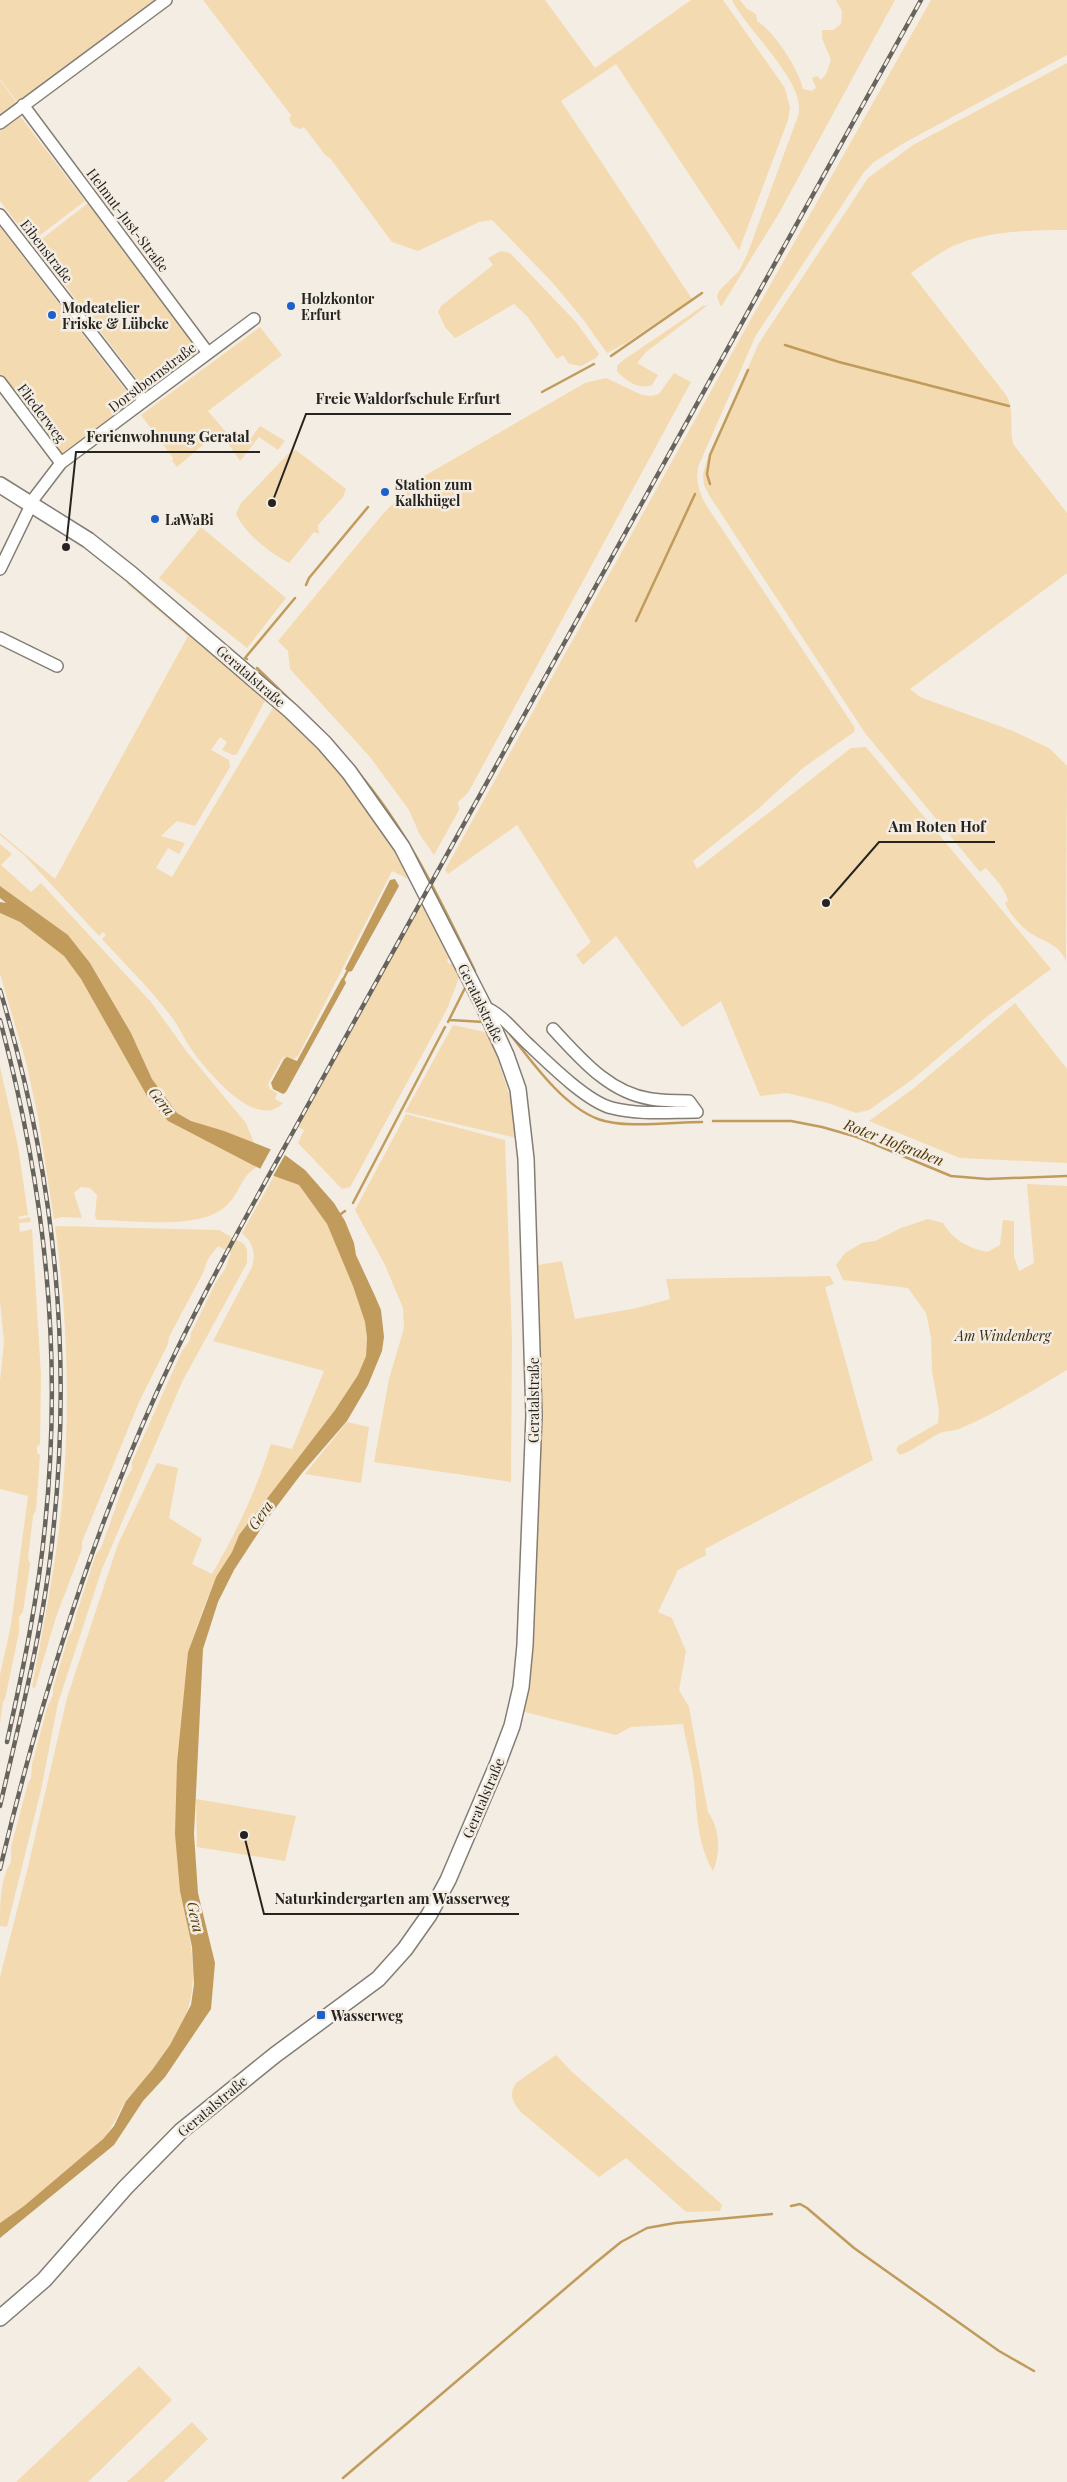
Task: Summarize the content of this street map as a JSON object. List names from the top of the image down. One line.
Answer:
{"streets":{"street":["Helmut-Just-Straße","Eibenstraße","Dorstbornstraße","Fliederweg","Geratalstraße"]},"crossings":[["Helmut-Just-Straße","Dorstbornstraße"],["Eibenstraße","Dorstbornstraße"],["Dorstbornstraße","Fliederweg"],["Dorstbornstraße","Geratalstraße"]],"water":["Gera","Roter Hofgraben"],"parks":["Am Windenberg"],"places":{"other":["Holzkontor Erfurt","Modeatelier Friske & Lübcke","Station zum Kalkhügel","Freie Waldorfschule Erfurt","LaWaBi","Ferienwohnung Geratal","Am Roten Hof","Naturkindergarten am Wasserweg"],"transit":["Wasserweg"]}}
